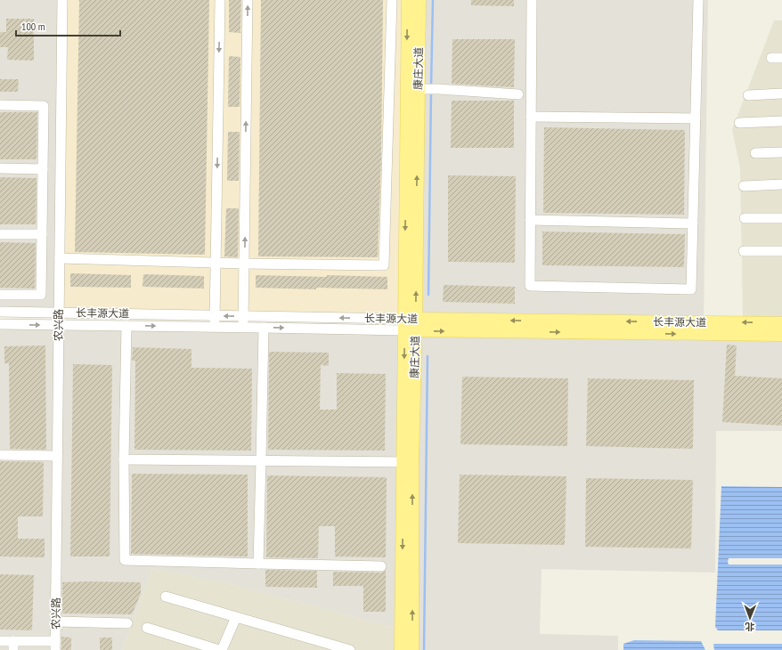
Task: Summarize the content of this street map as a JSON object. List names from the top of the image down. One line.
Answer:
{"streets":{"main road":["康庄大道","长丰源大道"],"street":["农兴路"]},"crossings":[["康庄大道","长丰源大道"],["长丰源大道","农兴路"]],"scale_bar":"100 m","north":"bottom"}
